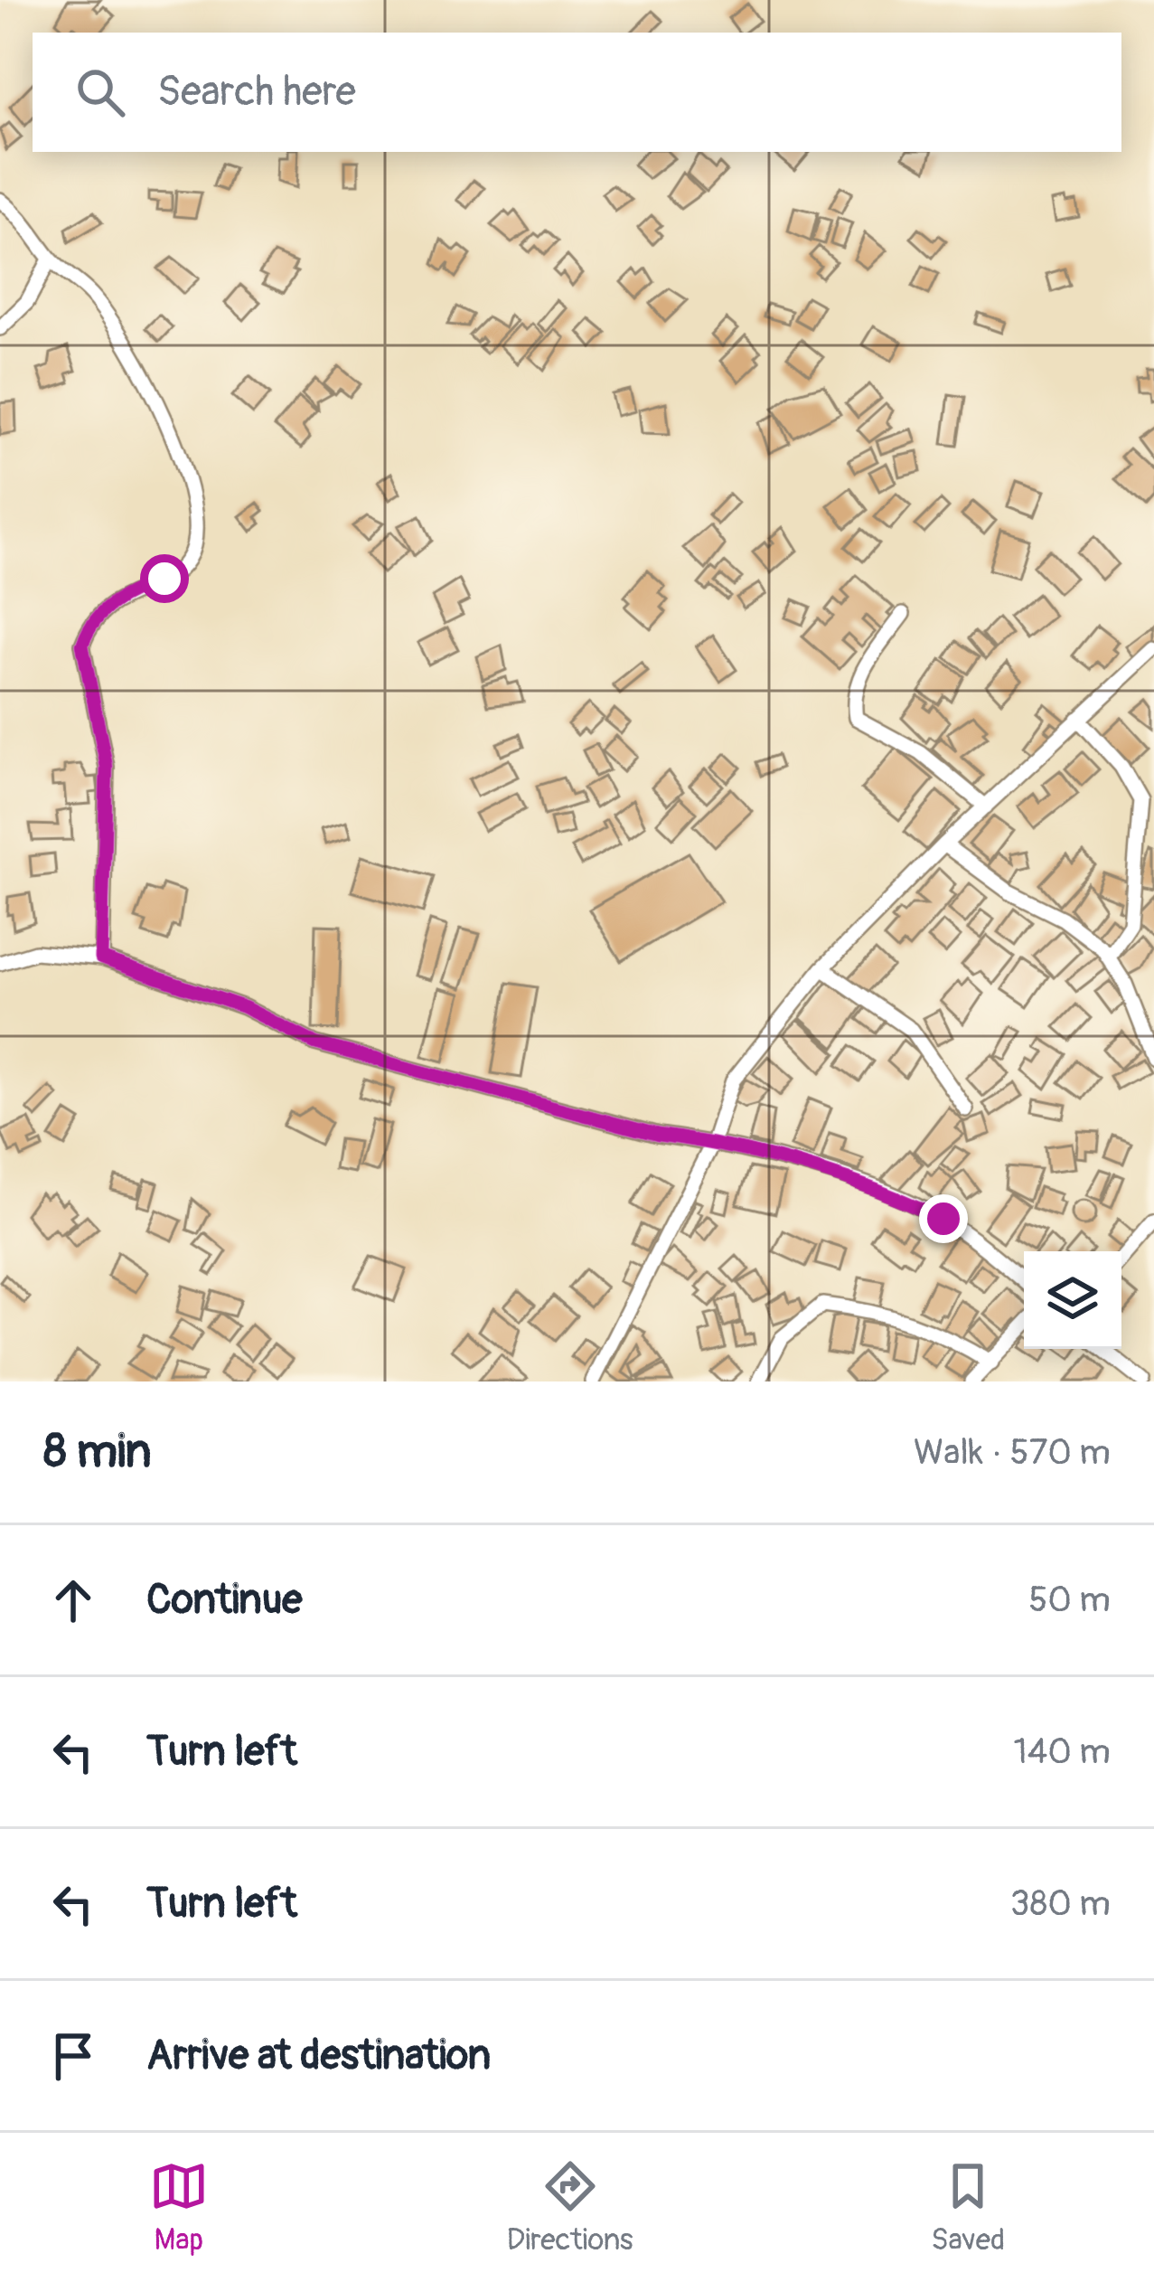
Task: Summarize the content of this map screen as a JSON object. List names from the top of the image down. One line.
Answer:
{"page":{"search":"Search here","heading":["8 min","Walk · 570 m"],"list":[["Continue","50 m"],["Turn left","140 m"],["Turn left","380 m"],"Arrive at destination"],"nav":["Map","Directions","Saved"]}}
